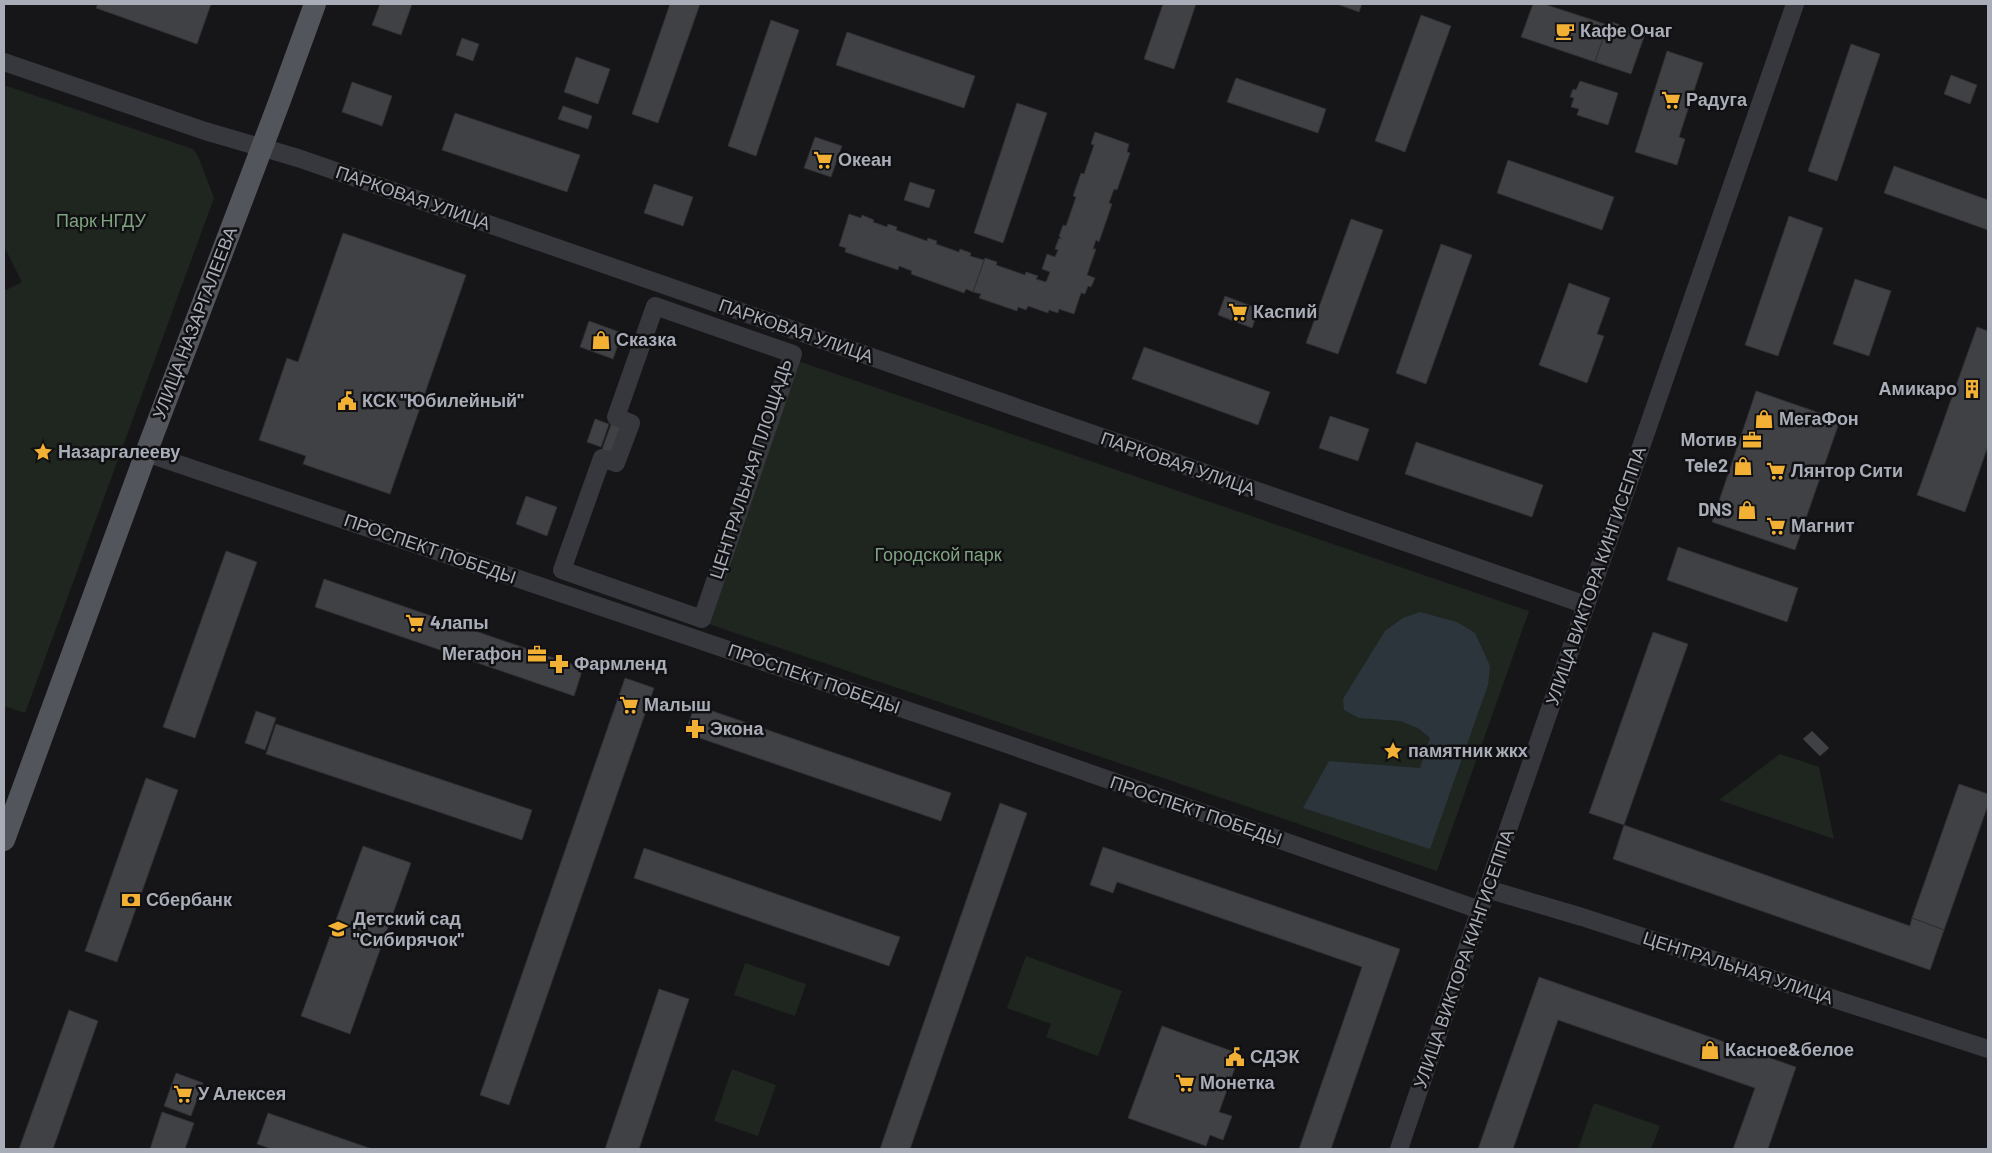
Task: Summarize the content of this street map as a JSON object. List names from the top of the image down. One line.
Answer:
{"streets":{"main road":["УЛИЦА НАЗАРГАЛЕЕВА"],"street":["ПАРКОВАЯ УЛИЦА","ЦЕНТРАЛЬНАЯ ПЛОЩАДЬ","ПРОСПЕКТ ПОБЕДЫ","УЛИЦА ВИКТОРА КИНГИСЕППА","ЦЕНТРАЛЬНАЯ УЛИЦА"]},"crossings":[["ПАРКОВАЯ УЛИЦА","УЛИЦА НАЗАРГАЛЕЕВА"],["ПАРКОВАЯ УЛИЦА","УЛИЦА ВИКТОРА КИНГИСЕППА"],["УЛИЦА НАЗАРГАЛЕЕВА","ПРОСПЕКТ ПОБЕДЫ"],["ПРОСПЕКТ ПОБЕДЫ","УЛИЦА ВИКТОРА КИНГИСЕППА"],["УЛИЦА ВИКТОРА КИНГИСЕППА","ЦЕНТРАЛЬНАЯ УЛИЦА"]],"parks":["Парк НГДУ","Городской парк"],"places":{"cafe":["Кафе Очаг"],"supermarket":["Радуга","Океан","Каспий","Лянтор Сити","Магнит","4лапы","Малыш","Монетка","У Алексея"],"shop":["Сказка","МегаФон","Tele2","DNS","Касное&белое"],"building":["Амикаро"],"public building":["КСК \"Юбилейный\"","СДЭК"],"office":["Мотив","Мегафон"],"place":["Назаргалееву","памятник жкх"],"pharmacy":["Фармленд","Экона"],"bank":["Сбербанк"],"school or university":["Детский сад \"Сибирячок\""]}}
